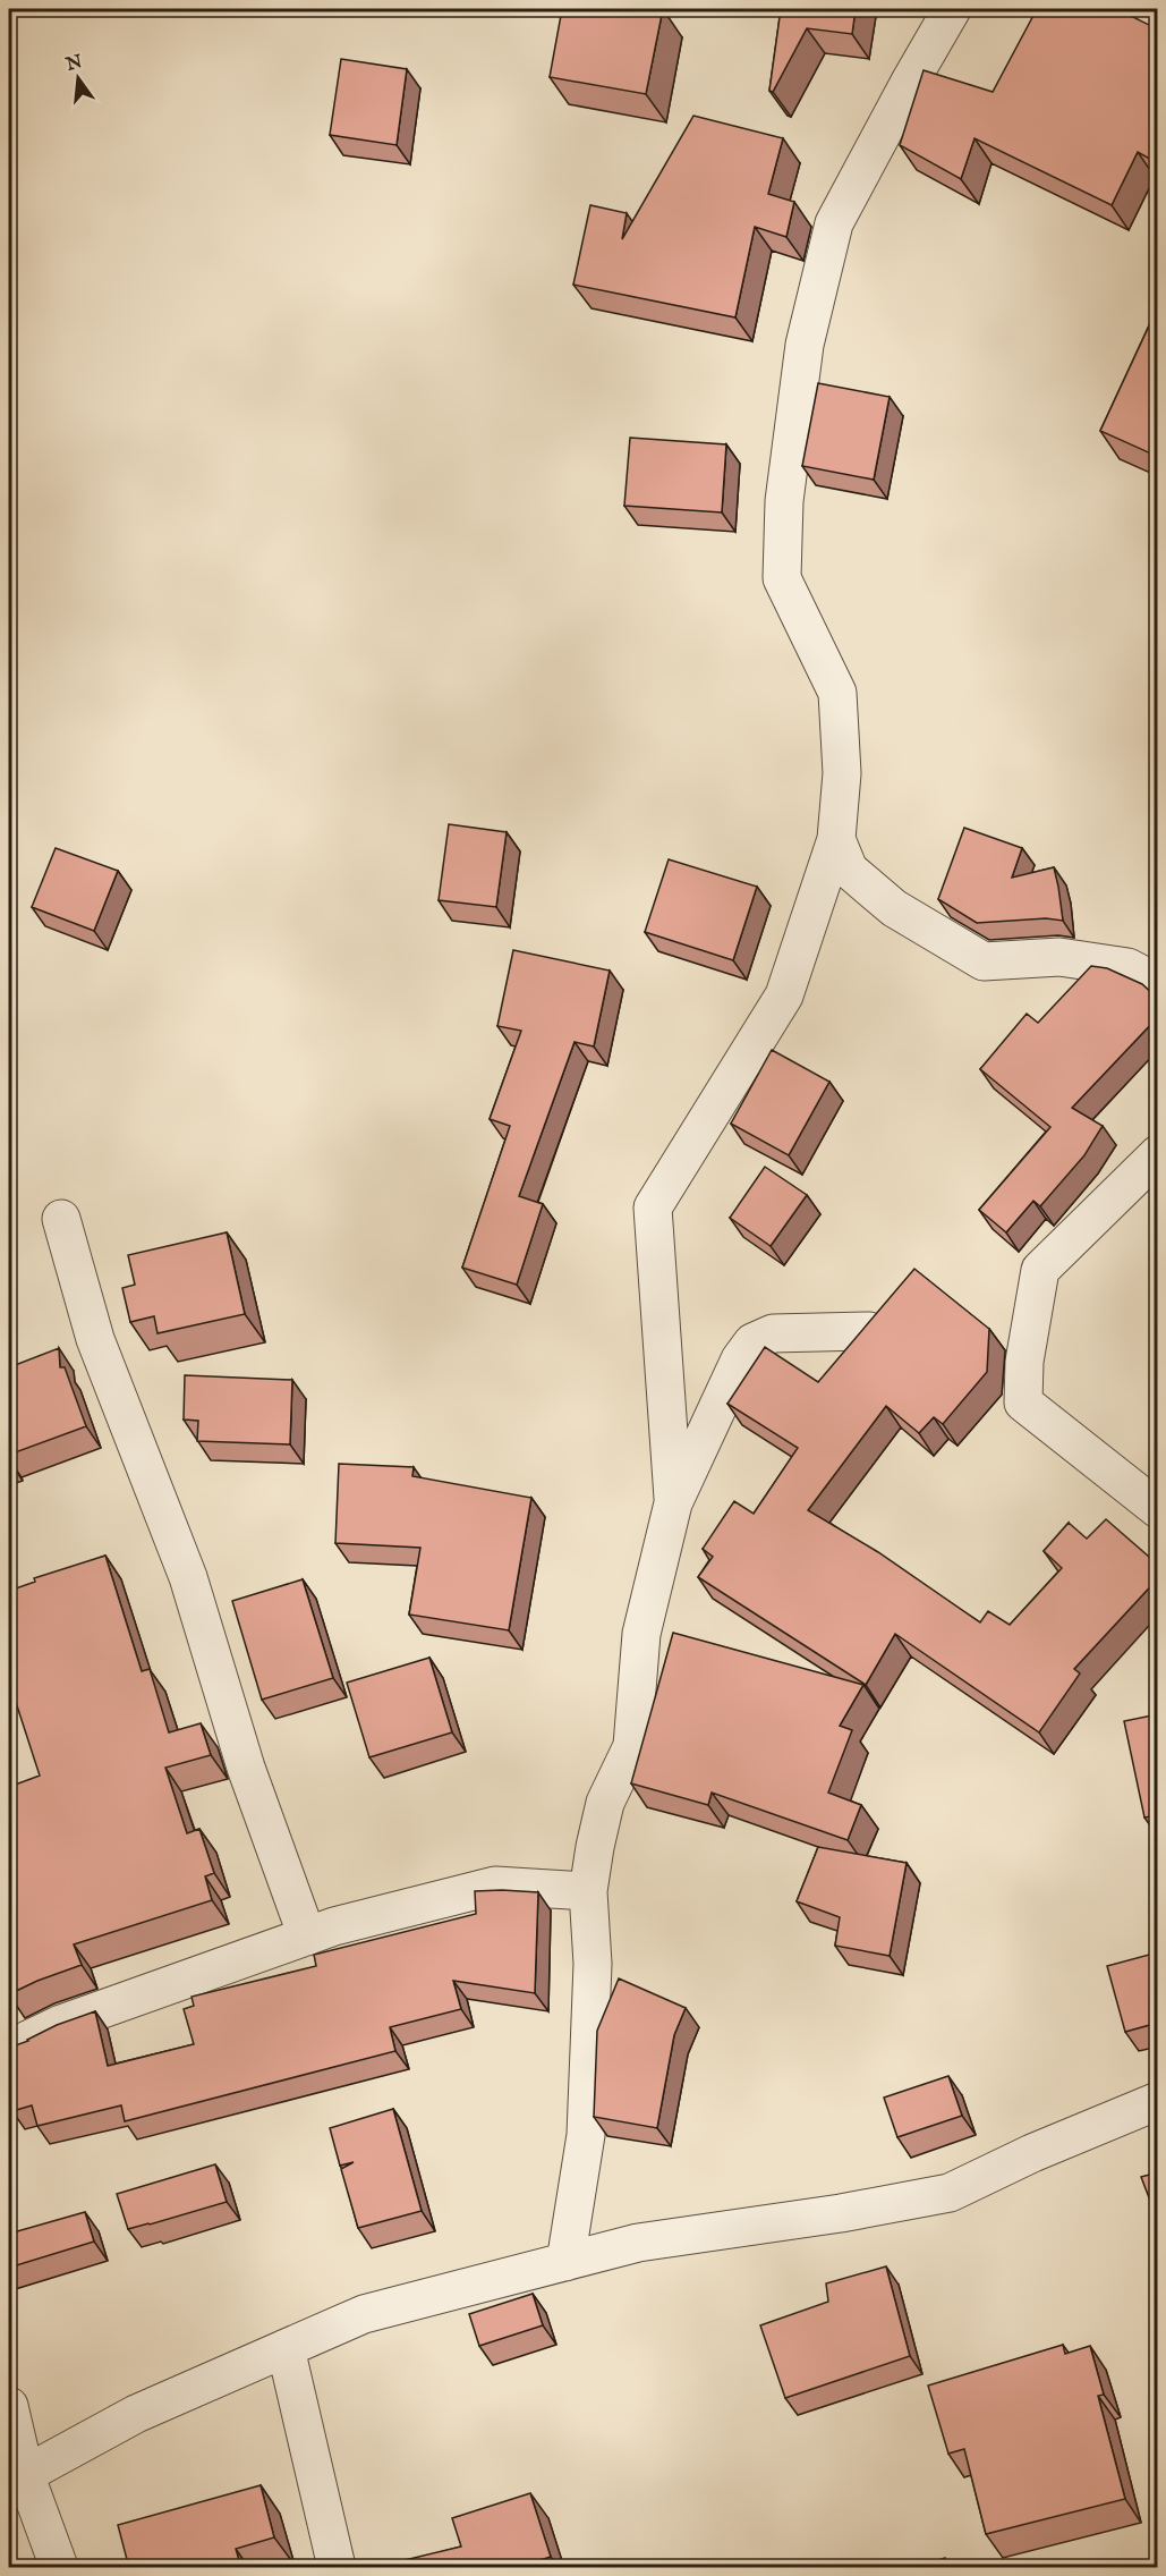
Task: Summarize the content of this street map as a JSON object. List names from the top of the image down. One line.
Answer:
{"north":"top"}
